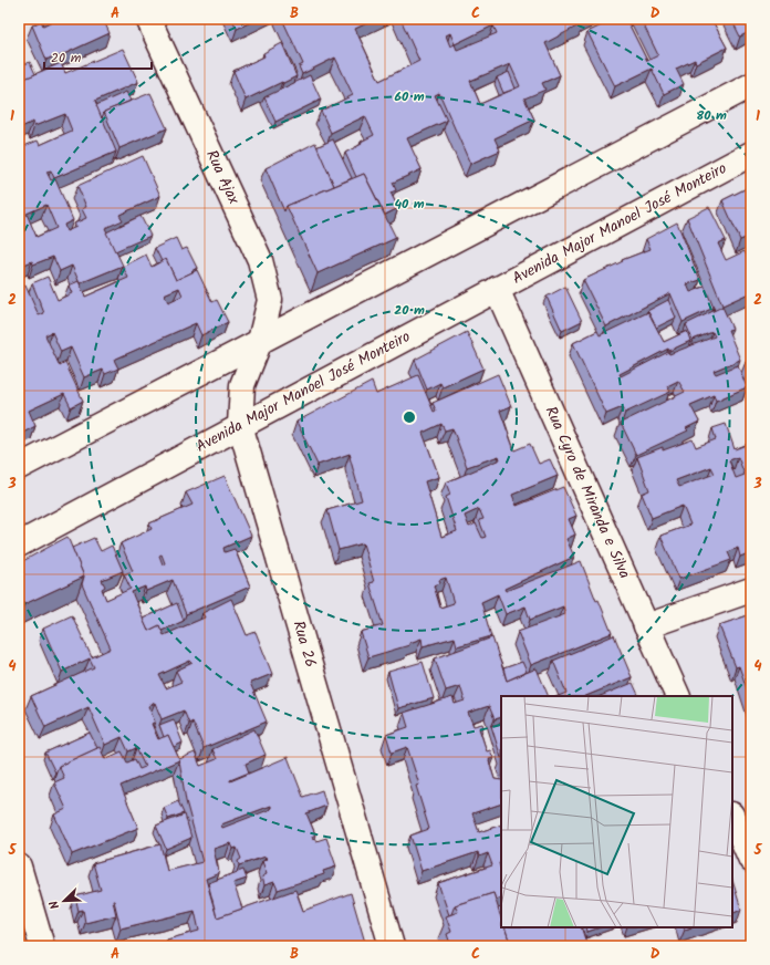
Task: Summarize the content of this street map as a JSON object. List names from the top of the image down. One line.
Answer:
{"streets":{"street":["Rua Ajax","Avenida Major Manoel José Monteiro","Rua Cyro de Miranda e Silva","Rua 26"]},"crossings":[["Rua Ajax","Rua 26"],["Avenida Major Manoel José Monteiro","Rua Cyro de Miranda e Silva"],["Avenida Major Manoel José Monteiro","Rua 26"]],"scale_bar":"20 m","north":"bottom left","grid":{"columns":["A","B","C","D"],"rows":["1","2","3","4","5"]},"rings":["60 m","80 m","40 m","20 m"]}
